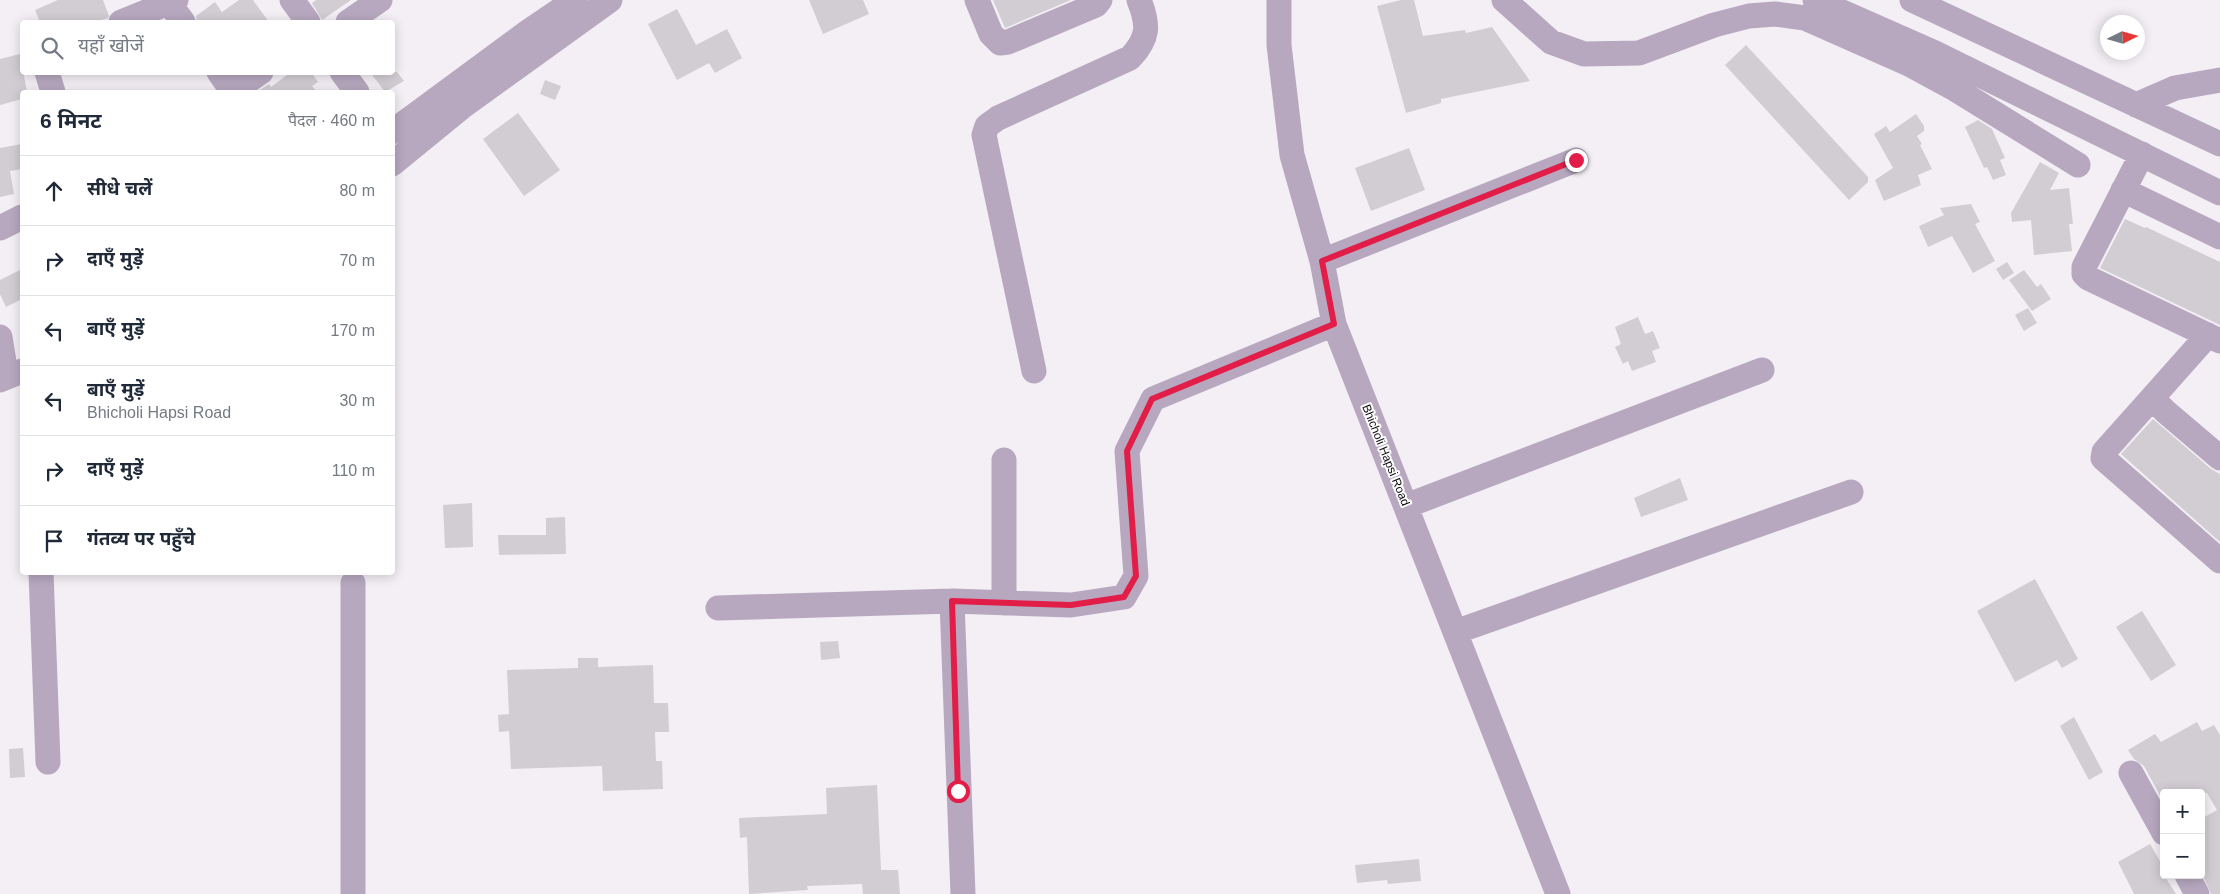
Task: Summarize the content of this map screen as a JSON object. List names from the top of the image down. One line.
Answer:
{"streets":{"street":["Bhicholi Hapsi Road"]},"north":"right","page":{"search":"यहाँ खोजें","heading":["6 मिनट","पैदल · 460 m"],"list":[["सीधे चलें","80 m"],["दाएँ मुड़ें","70 m"],["बाएँ मुड़ें","170 m"],["बाएँ मुड़ें","Bhicholi Hapsi Road","30 m"],["दाएँ मुड़ें","110 m"],"गंतव्य पर पहुँचे"],"map_buttons":["+","−"]}}
